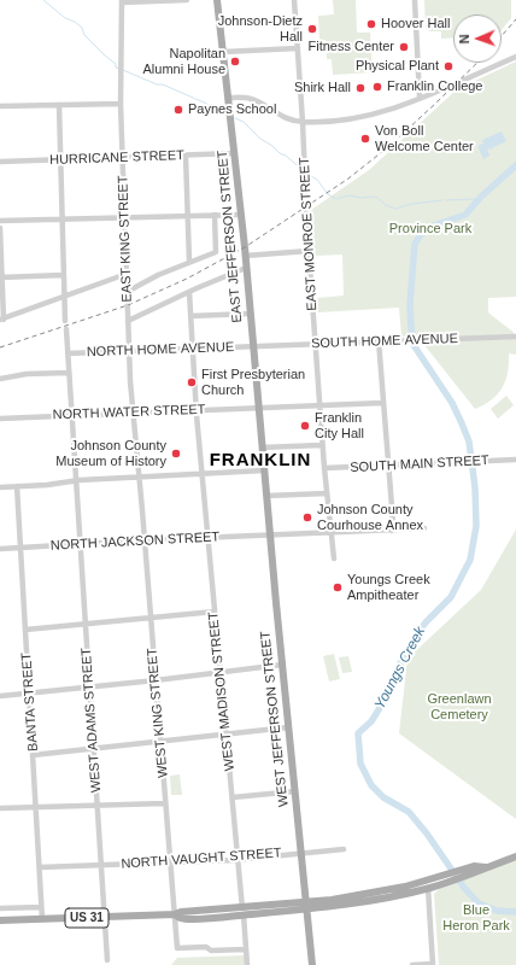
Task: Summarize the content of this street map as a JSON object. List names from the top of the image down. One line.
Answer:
{"streets":{"main road":["EAST JEFFERSON STREET","WEST JEFFERSON STREET","US 31"],"street":["HURRICANE STREET","EAST MONROE STREET","EAST KING STREET","SOUTH HOME AVENUE","NORTH HOME AVENUE","NORTH WATER STREET","SOUTH MAIN STREET","NORTH JACKSON STREET","WEST MADISON STREET","BANTA STREET","WEST KING STREET","WEST ADAMS STREET","NORTH VAUGHT STREET"]},"crossings":[["HURRICANE STREET","EAST JEFFERSON STREET"],["HURRICANE STREET","EAST KING STREET"],["EAST MONROE STREET","SOUTH HOME AVENUE"],["EAST MONROE STREET","NORTH WATER STREET"],["EAST MONROE STREET","SOUTH MAIN STREET"],["EAST MONROE STREET","NORTH JACKSON STREET"],["EAST JEFFERSON STREET","SOUTH HOME AVENUE"],["EAST JEFFERSON STREET","NORTH HOME AVENUE"],["EAST JEFFERSON STREET","NORTH WATER STREET"],["EAST JEFFERSON STREET","WEST JEFFERSON STREET"],["EAST KING STREET","NORTH HOME AVENUE"],["EAST KING STREET","NORTH WATER STREET"],["EAST KING STREET","WEST KING STREET"],["SOUTH HOME AVENUE","NORTH HOME AVENUE"],["NORTH HOME AVENUE","WEST MADISON STREET"],["NORTH HOME AVENUE","WEST ADAMS STREET"],["NORTH WATER STREET","WEST MADISON STREET"],["NORTH WATER STREET","WEST ADAMS STREET"],["NORTH JACKSON STREET","WEST MADISON STREET"],["NORTH JACKSON STREET","BANTA STREET"],["NORTH JACKSON STREET","WEST KING STREET"],["NORTH JACKSON STREET","WEST JEFFERSON STREET"],["NORTH JACKSON STREET","WEST ADAMS STREET"],["WEST MADISON STREET","WEST KING STREET"],["WEST MADISON STREET","NORTH VAUGHT STREET"],["WEST MADISON STREET","US 31"],["BANTA STREET","NORTH VAUGHT STREET"],["BANTA STREET","US 31"],["WEST KING STREET","NORTH VAUGHT STREET"],["WEST KING STREET","US 31"],["WEST JEFFERSON STREET","NORTH VAUGHT STREET"],["WEST JEFFERSON STREET","US 31"],["WEST ADAMS STREET","NORTH VAUGHT STREET"],["WEST ADAMS STREET","US 31"]],"districts":["FRANKLIN"],"water":["Youngs Creek"],"parks":["Province Park","Greenlawn Cemetery","Blue Heron Park"],"places":["Hoover Hall","Johnson-Dietz Hall","Fitness Center","Napolitan Alumni House","Physical Plant","Franklin College","Shirk Hall","Paynes School","Von Boll Welcome Center","First Presbyterian Church","Franklin City Hall","Johnson County Museum of History","Johnson County Courhouse Annex","Youngs Creek Ampitheater"],"north":"left"}
